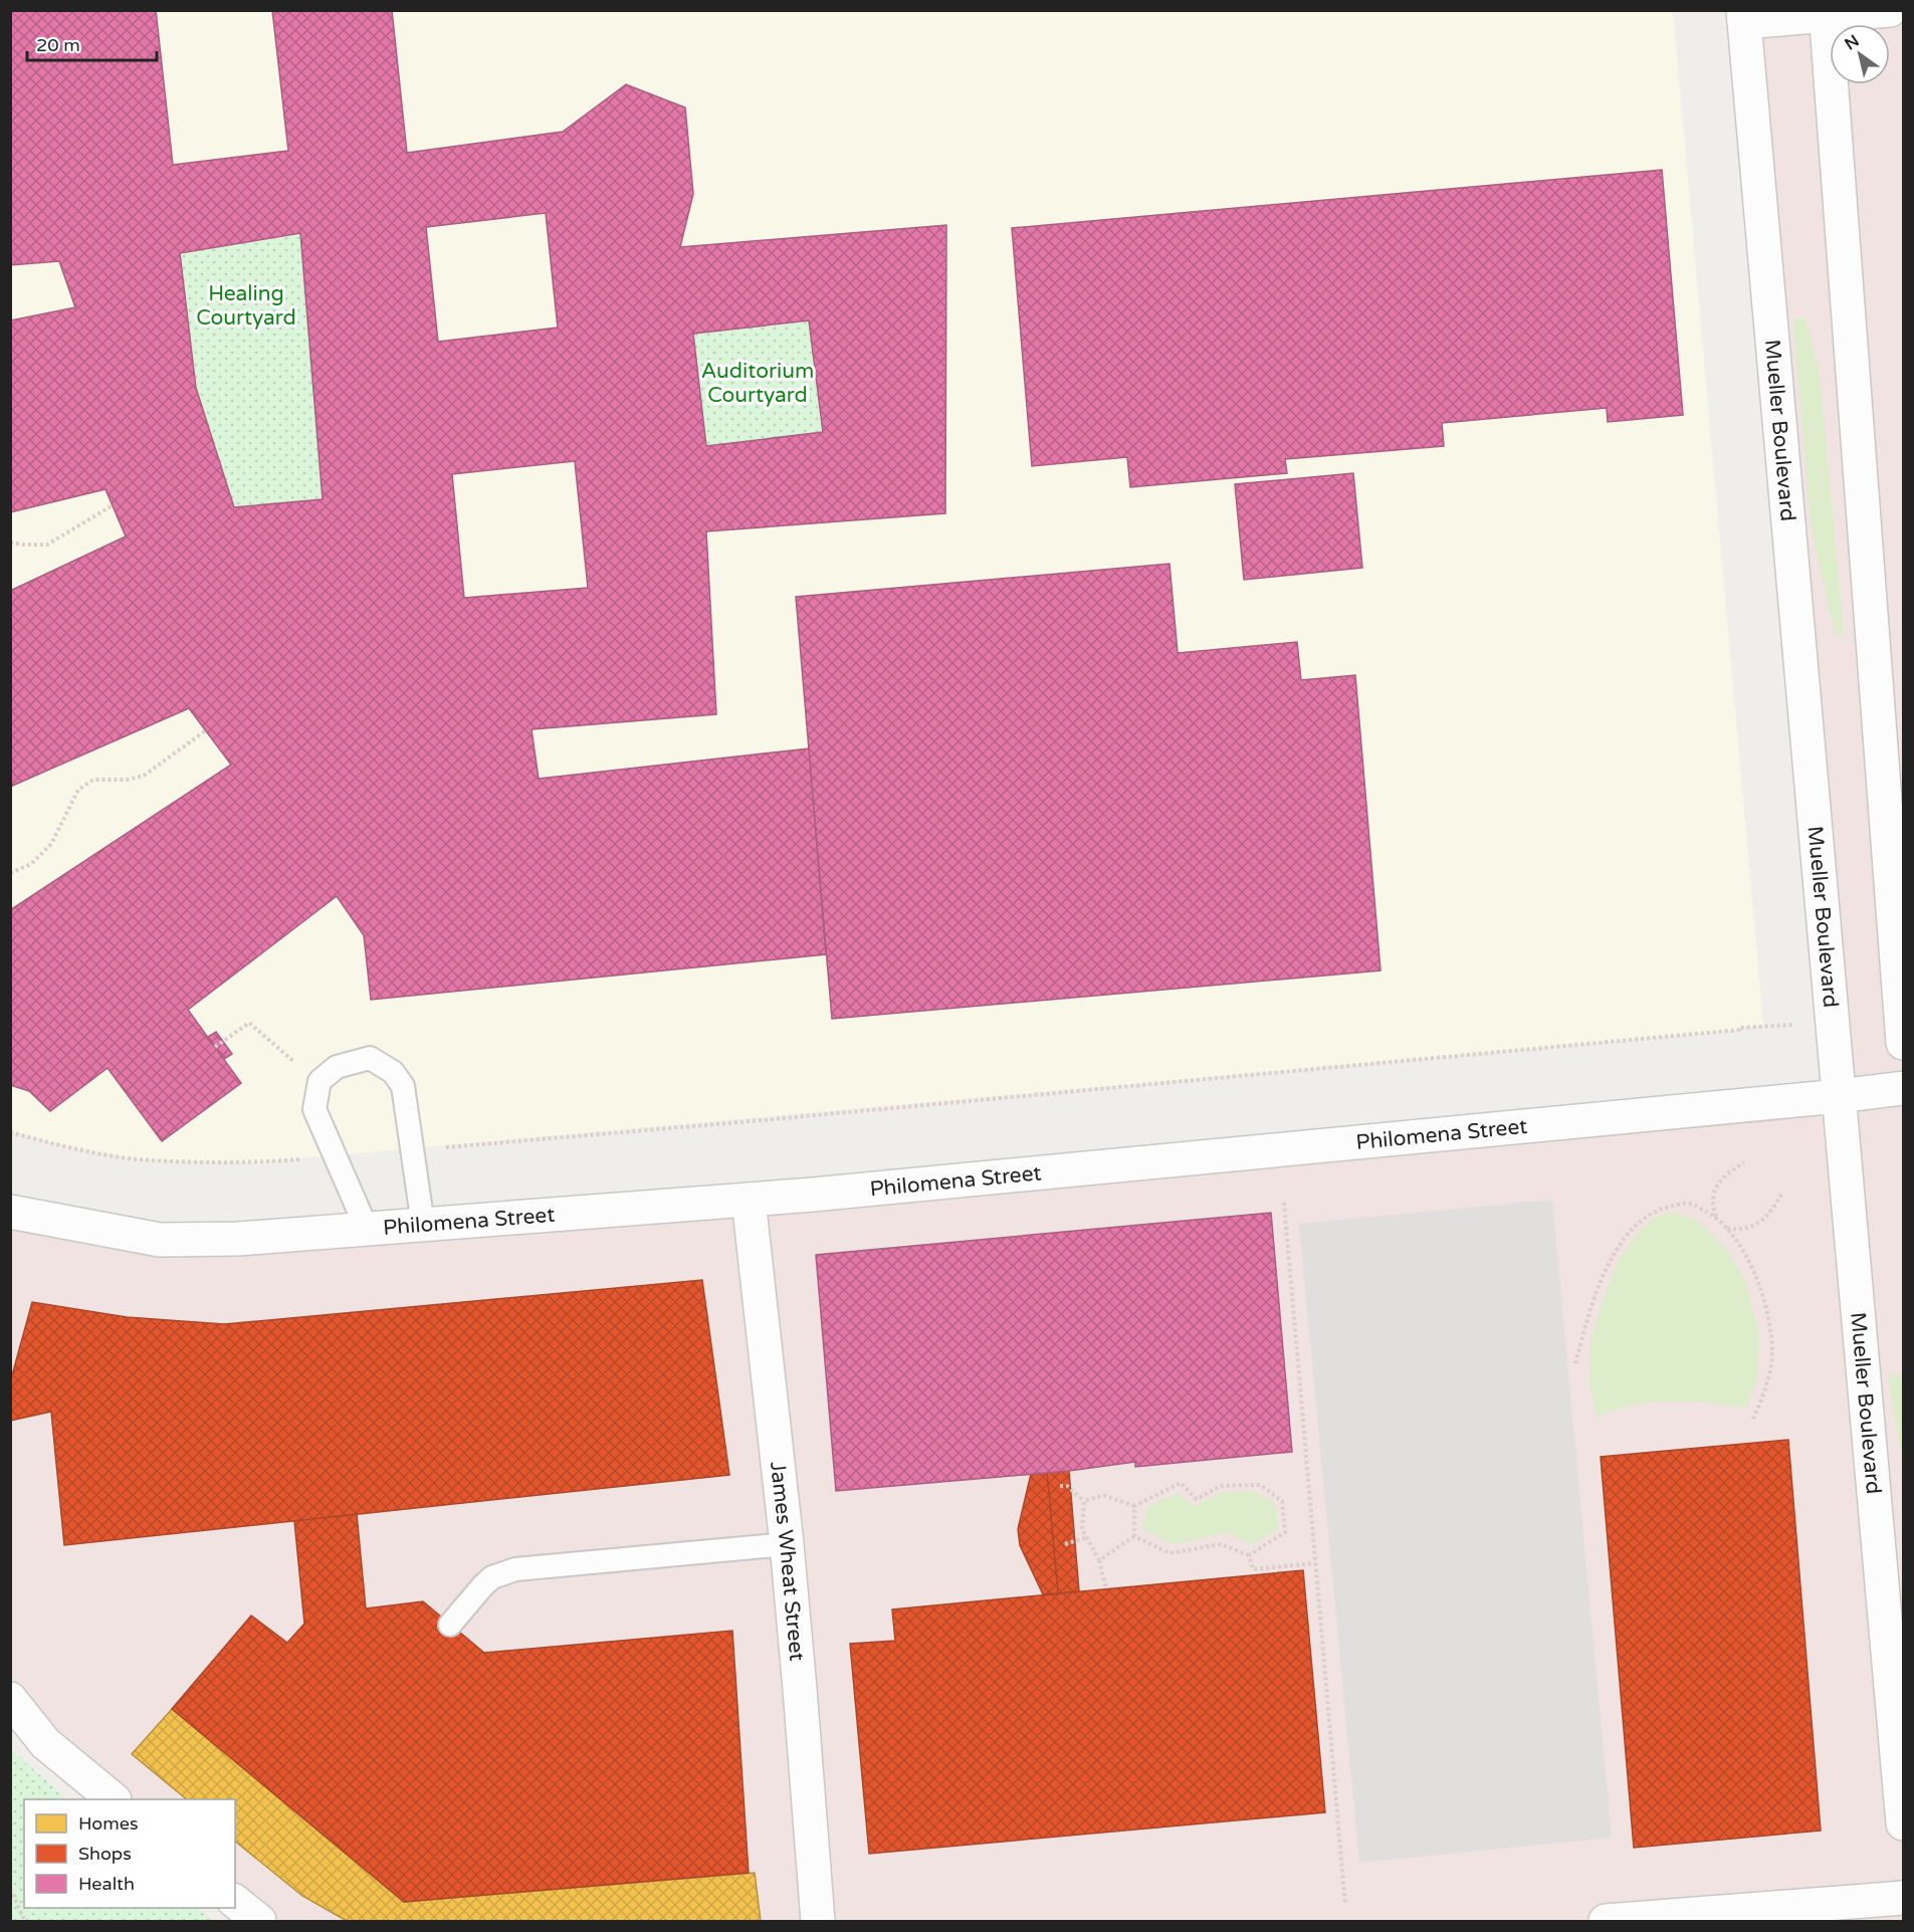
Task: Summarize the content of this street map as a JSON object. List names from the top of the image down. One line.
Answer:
{"streets":{"street":["Mueller Boulevard","Philomena Street","James Wheat Street"]},"crossings":[["Mueller Boulevard","Philomena Street"],["Philomena Street","James Wheat Street"]],"parks":["Healing Courtyard","Auditorium Courtyard"],"legend":["Homes","Shops","Health"],"scale_bar":"20 m","north":"top left"}
